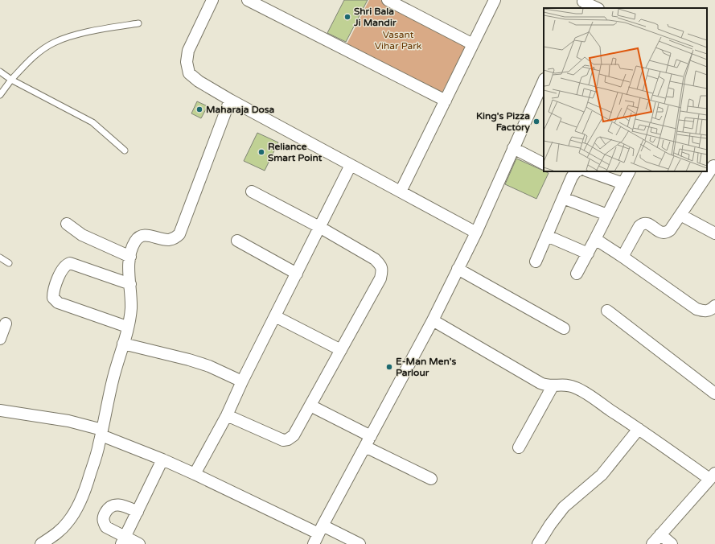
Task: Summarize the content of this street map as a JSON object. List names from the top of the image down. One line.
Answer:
{"parks":["Vasant Vihar Park"],"places":["Shri Bala Ji Mandir","Maharaja Dosa","King's Pizza Factory","Reliance Smart Point","E-Man Men's Parlour"]}
